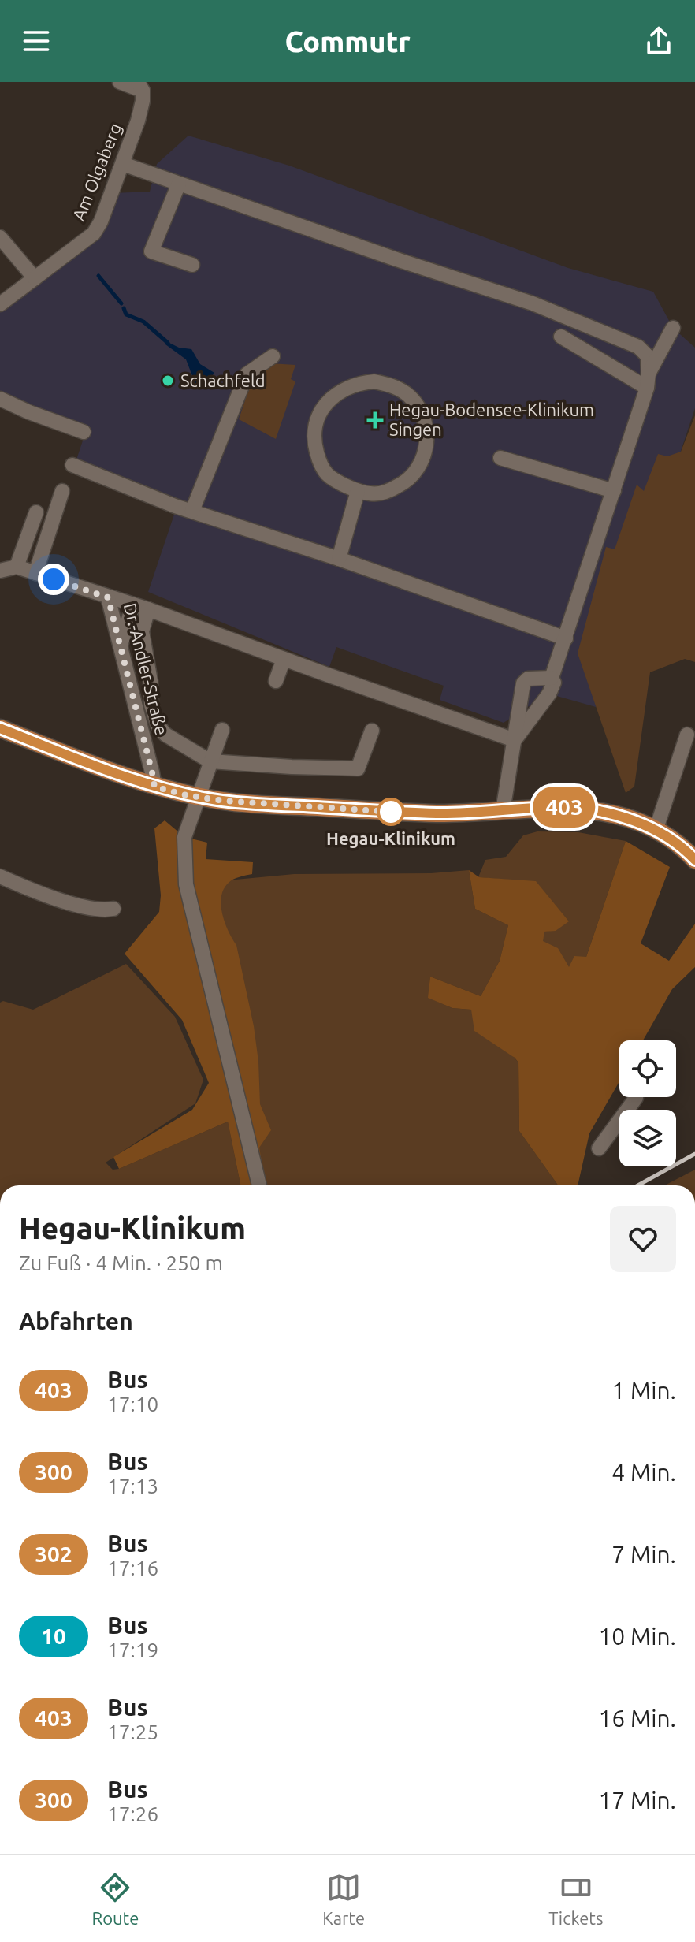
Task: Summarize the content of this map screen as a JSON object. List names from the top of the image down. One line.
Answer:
{"streets":{"street":["Am Olgaberg","Dr.-Andler-Straße"]},"places":{"other":["Schachfeld","Hegau-Klinikum"],"health":["Hegau-Bodensee-Klinikum Singen"]},"lines":["bus line 403"],"page":{"header":"Commutr","on_map":"403","heading":[["Hegau-Klinikum","Zu Fuß · 4 Min. · 250 m"],"Abfahrten"],"list":[{"mark":"403","name":"Bus","note":"17:10","value":"1 Min."},{"mark":"300","name":"Bus","note":"17:13","value":"4 Min."},{"mark":"302","name":"Bus","note":"17:16","value":"7 Min."},{"mark":"10","name":"Bus","note":"17:19","value":"10 Min."},{"mark":"403","name":"Bus","note":"17:25","value":"16 Min."},{"mark":"300","name":"Bus","note":"17:26","value":"17 Min."}],"tabs":["Route","Karte","Tickets"]}}
